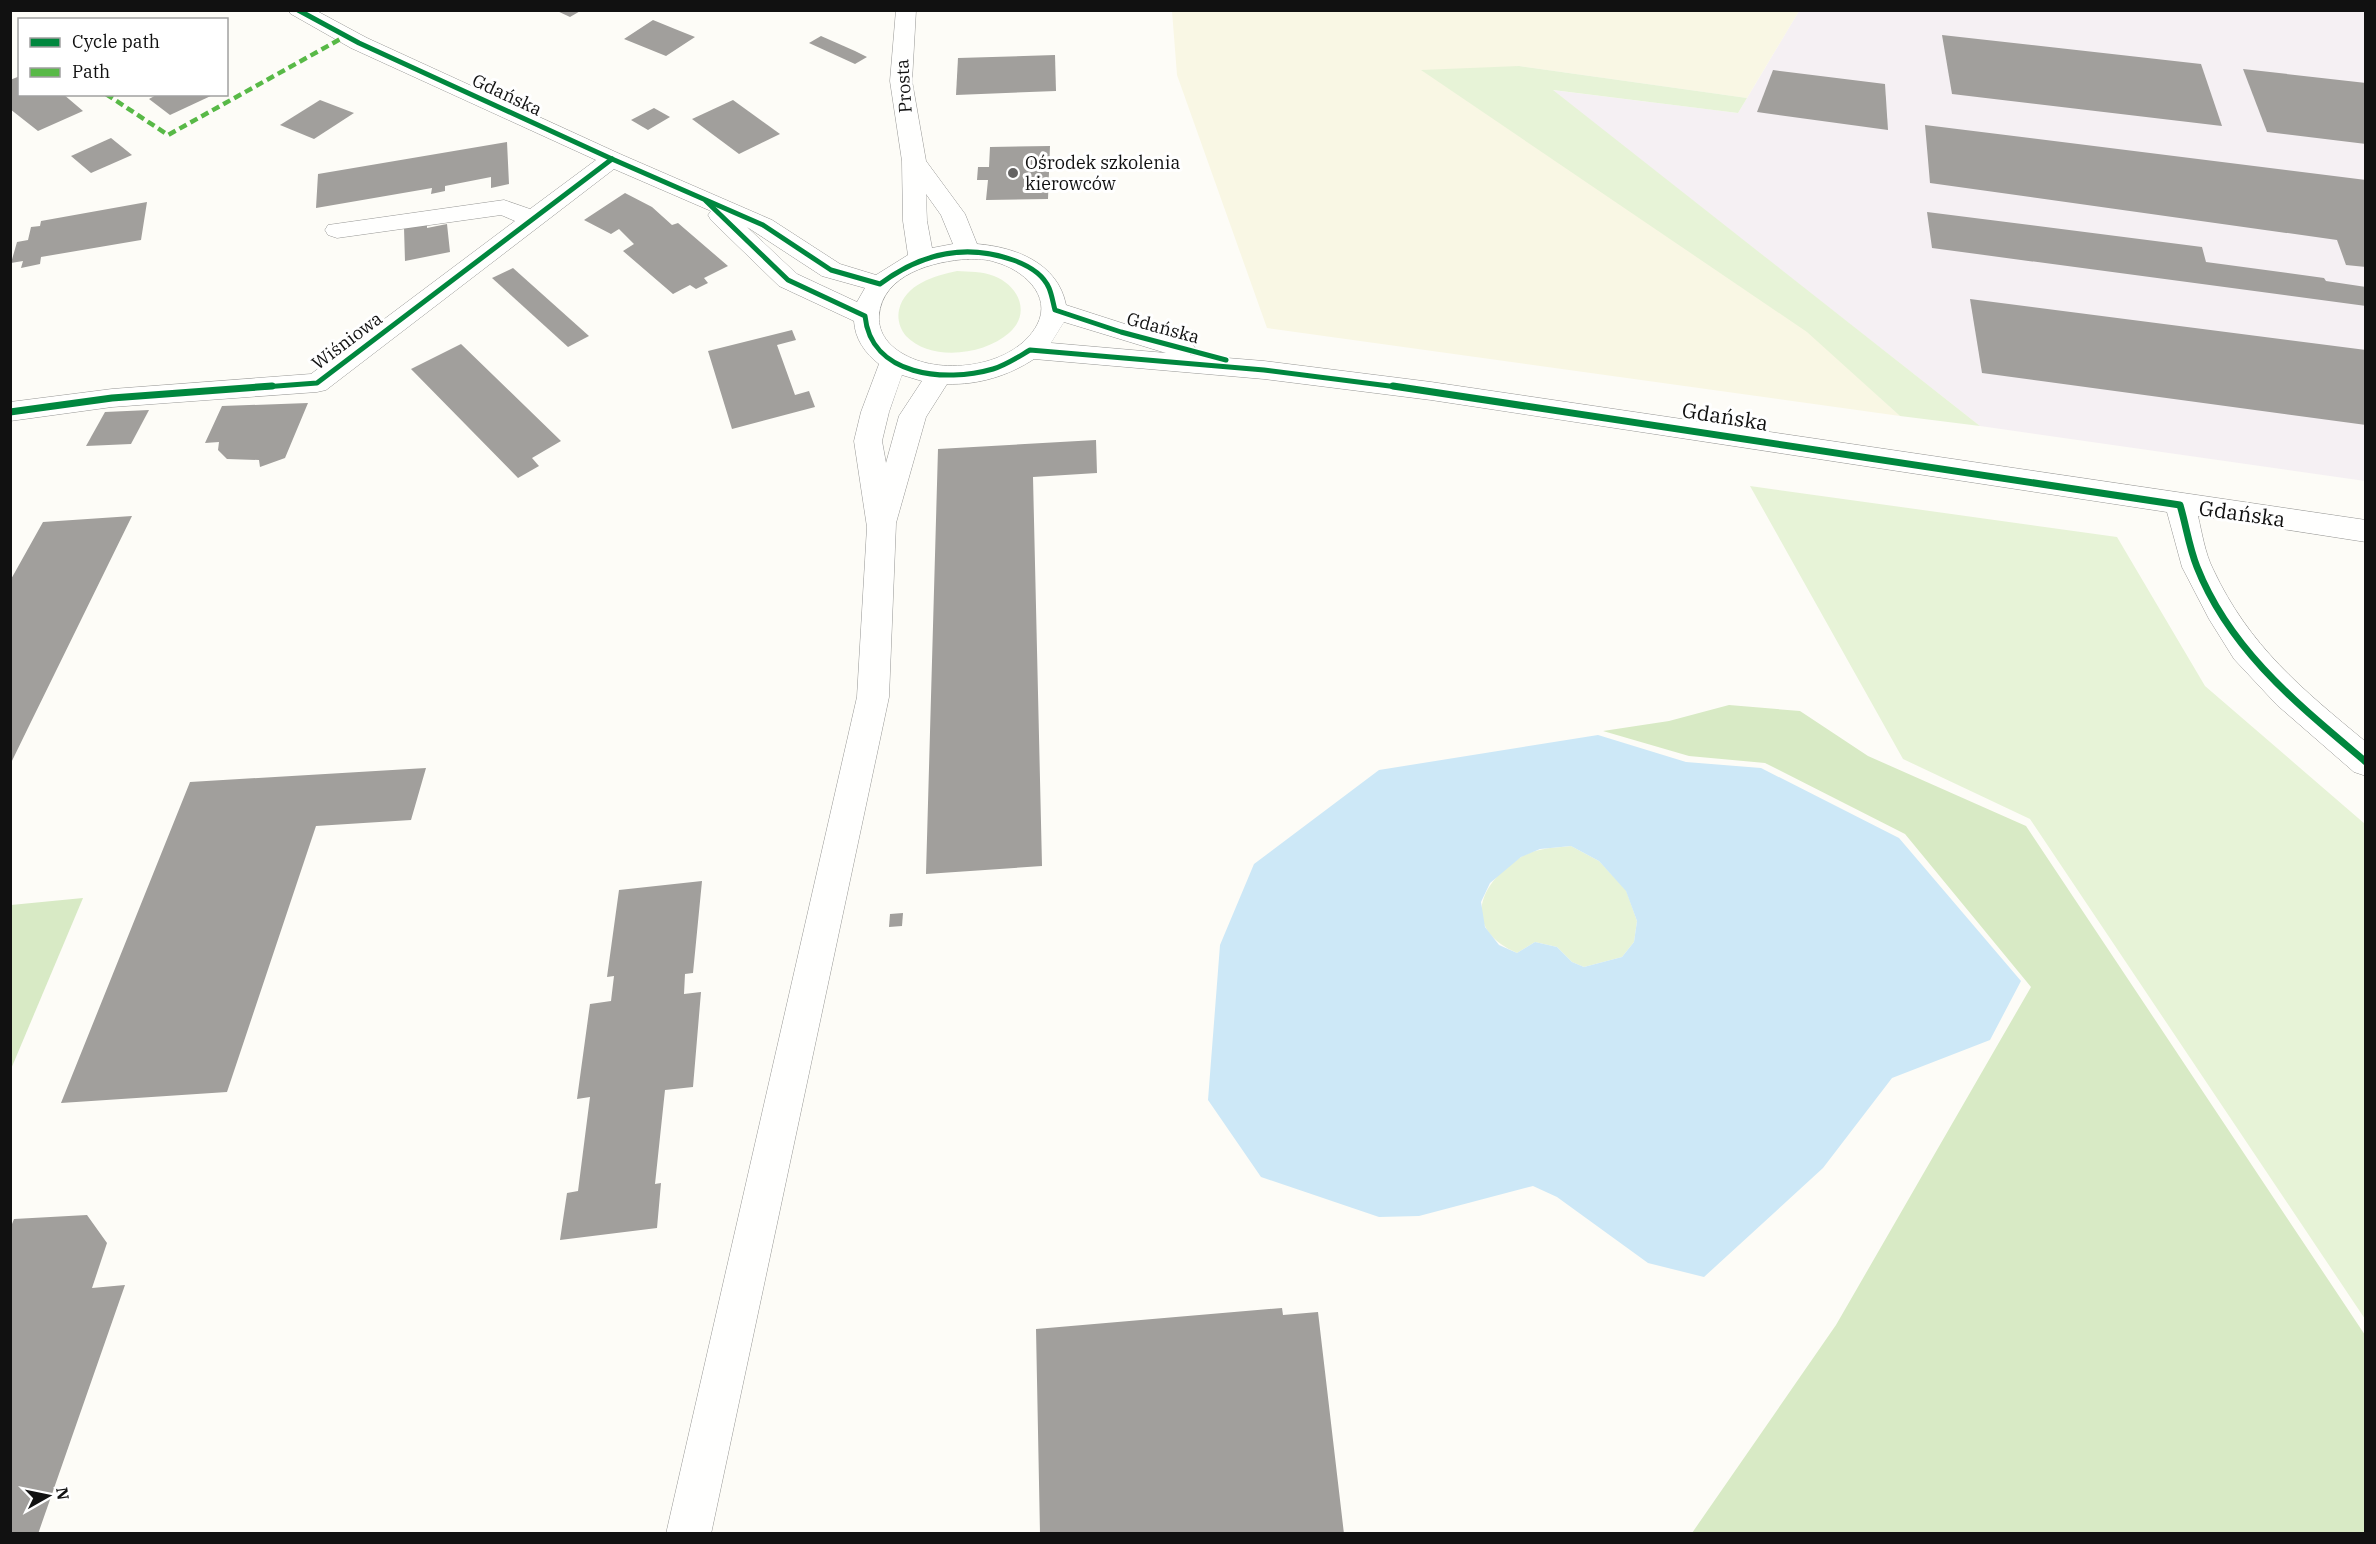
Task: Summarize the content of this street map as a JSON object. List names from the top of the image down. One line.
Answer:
{"streets":{"street":["Prosta","Gdańska","Wiśniowa"]},"crossings":[["Prosta","Gdańska"],["Gdańska","Wiśniowa"]],"places":["Ośrodek szkolenia kierowców"],"legend":["Cycle path","Path"],"north":"right"}
